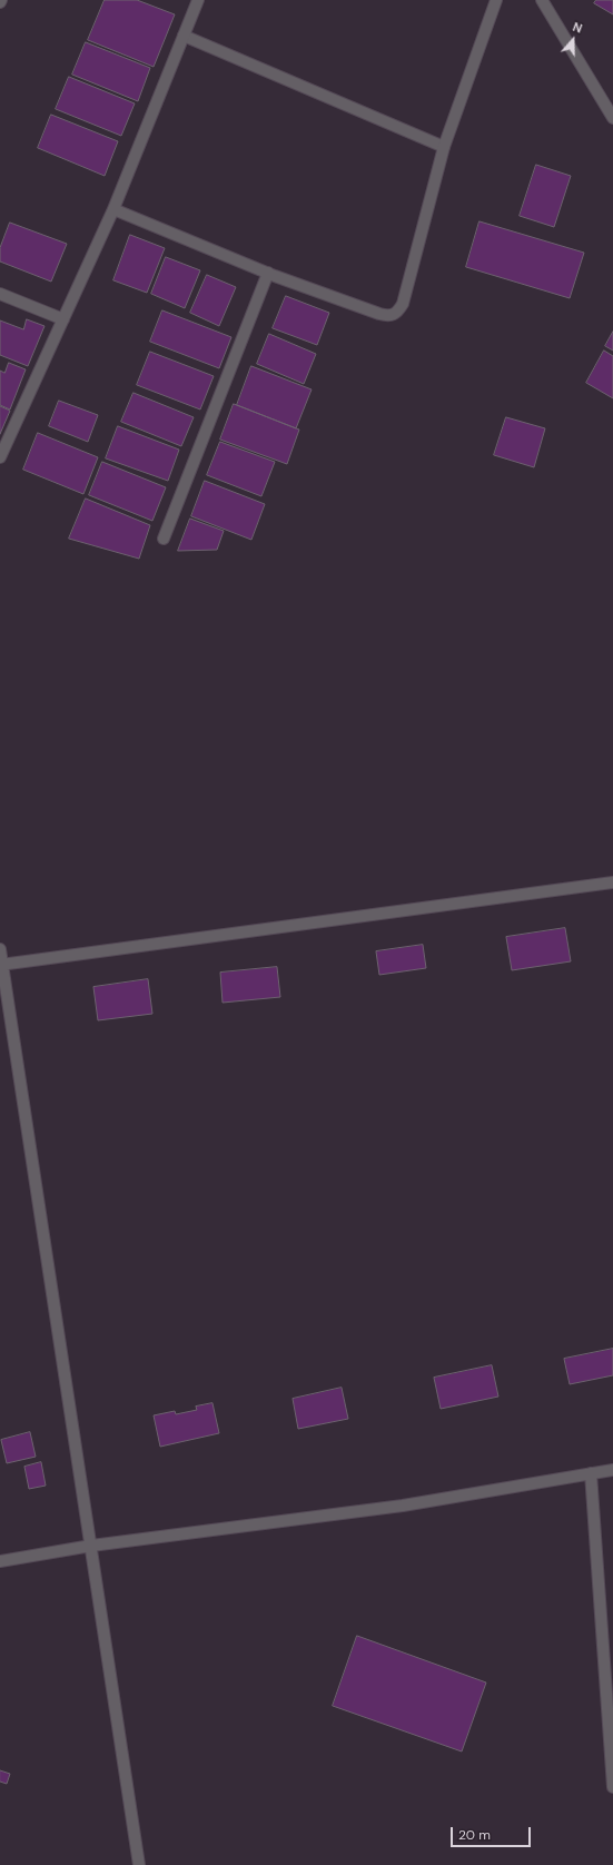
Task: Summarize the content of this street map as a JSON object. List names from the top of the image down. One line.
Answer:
{"scale_bar":"20 m","north":"top"}
